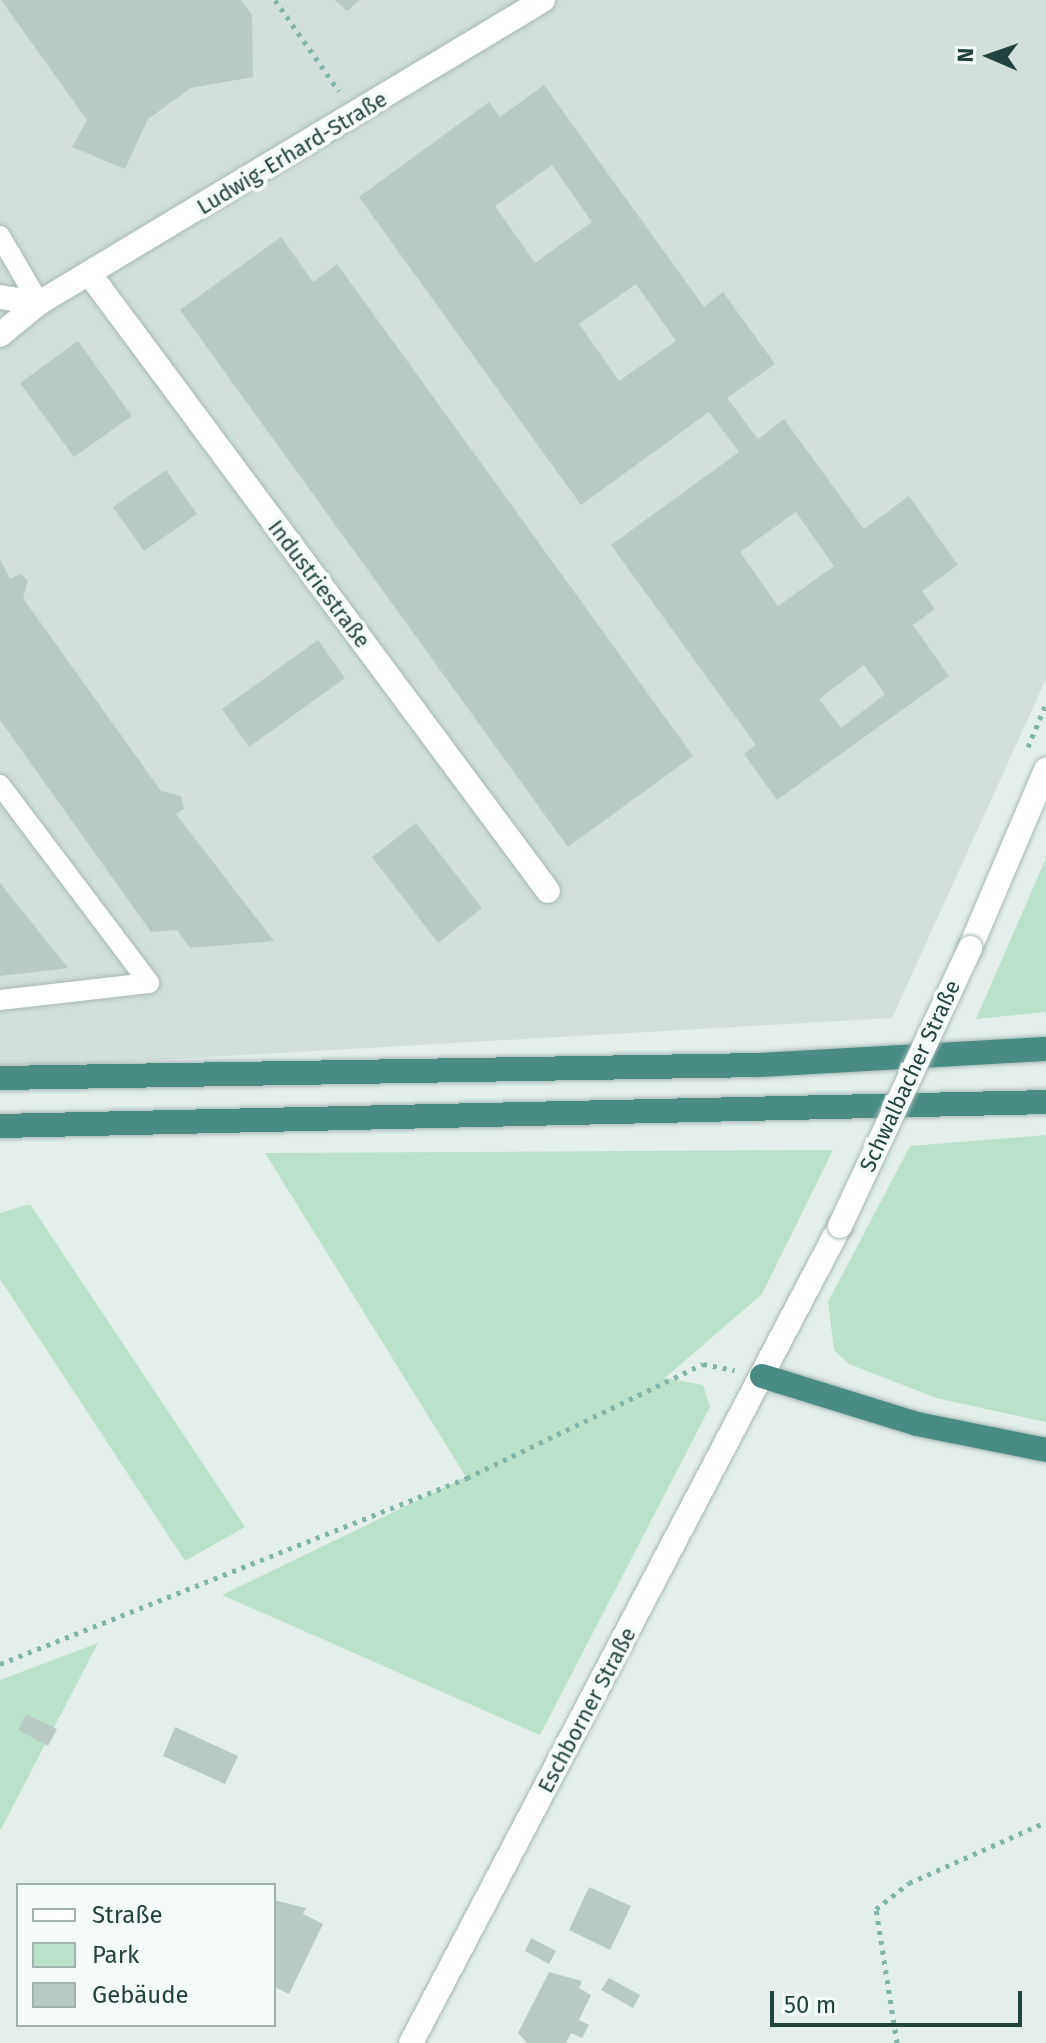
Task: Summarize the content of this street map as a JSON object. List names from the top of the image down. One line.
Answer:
{"streets":{"street":["Ludwig-Erhard-Straße","Industriestraße","Schwalbacher Straße","Eschborner Straße"]},"crossings":[["Ludwig-Erhard-Straße","Industriestraße"],["Schwalbacher Straße","Eschborner Straße"]],"legend":["Straße","Park","Gebäude"],"scale_bar":"50 m","north":"left"}
